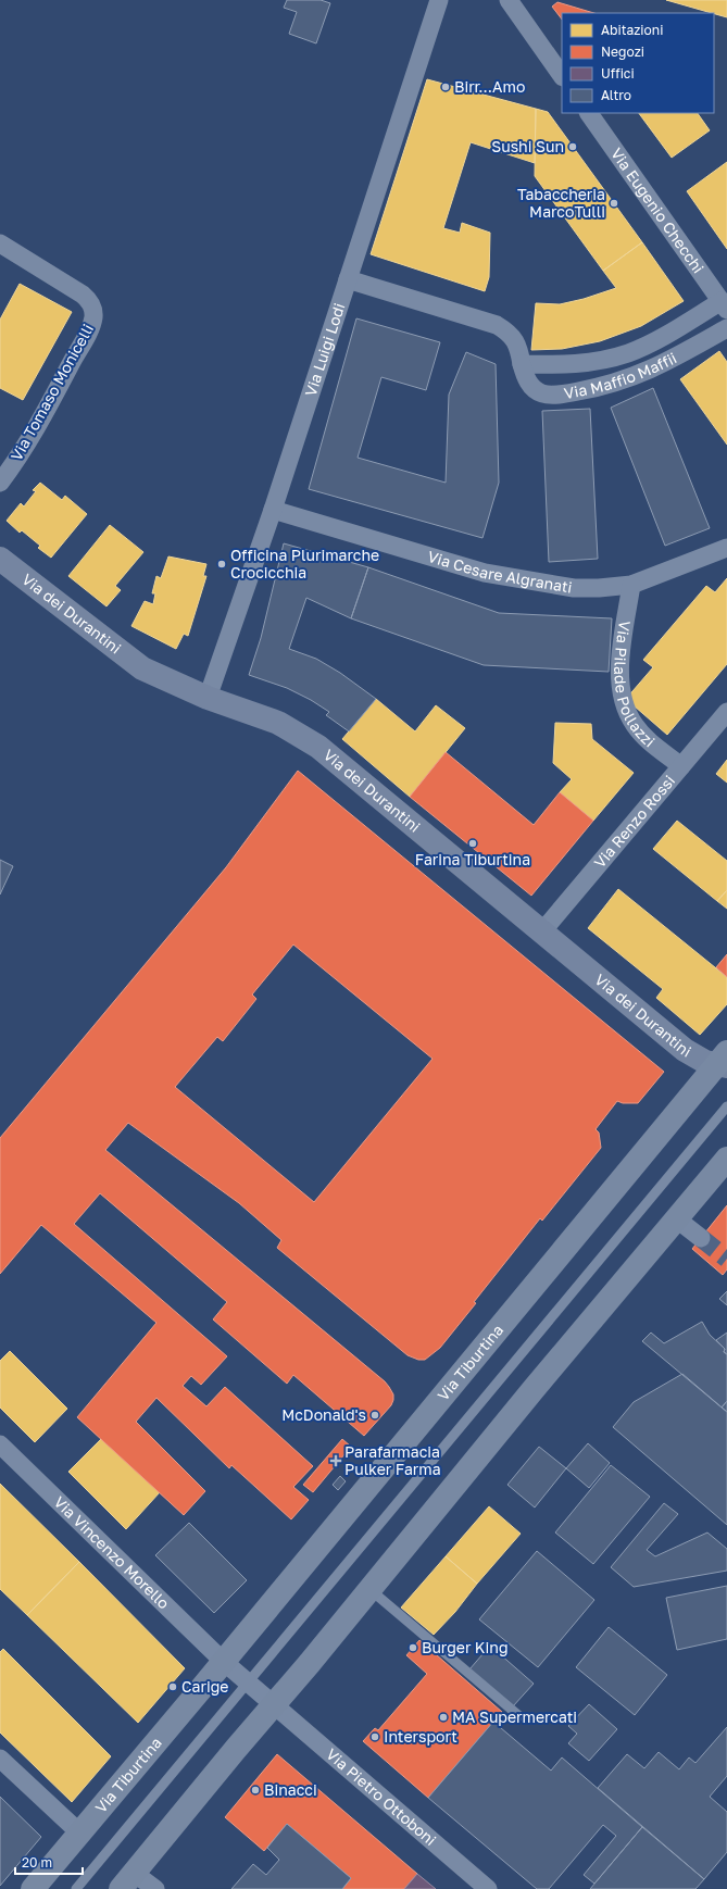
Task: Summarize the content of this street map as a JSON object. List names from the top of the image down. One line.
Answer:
{"streets":{"main road":["Via Tiburtina"],"street":["Via Eugenio Checchi","Via Luigi Lodi","Via Maffio Maffii","Via Tomaso Monicelli","Via Cesare Algranati","Via dei Durantini","Via Pilade Pollazzi","Via Renzo Rossi","Via Vincenzo Morello","Via Pietro Ottoboni"]},"crossings":[["Via Eugenio Checchi","Via Maffio Maffii"],["Via Luigi Lodi","Via Maffio Maffii"],["Via Luigi Lodi","Via Cesare Algranati"],["Via Luigi Lodi","Via dei Durantini"],["Via Cesare Algranati","Via Pilade Pollazzi"],["Via dei Durantini","Via Renzo Rossi"],["Via dei Durantini","Via Tiburtina"],["Via Pilade Pollazzi","Via Renzo Rossi"],["Via Tiburtina","Via Vincenzo Morello"]],"places":{"other":["Birr...Amo","Sushi Sun","Tabaccheria MarcoTulli","Officina Plurimarche Crocicchia","Farina Tiburtina","McDonald's","Burger King","Carige","MA Supermercati","Intersport","Binacci"],"health":["Parafarmacia Pulker Farma"]},"legend":["Abitazioni","Negozi","Uffici","Altro"],"scale_bar":"20 m"}
